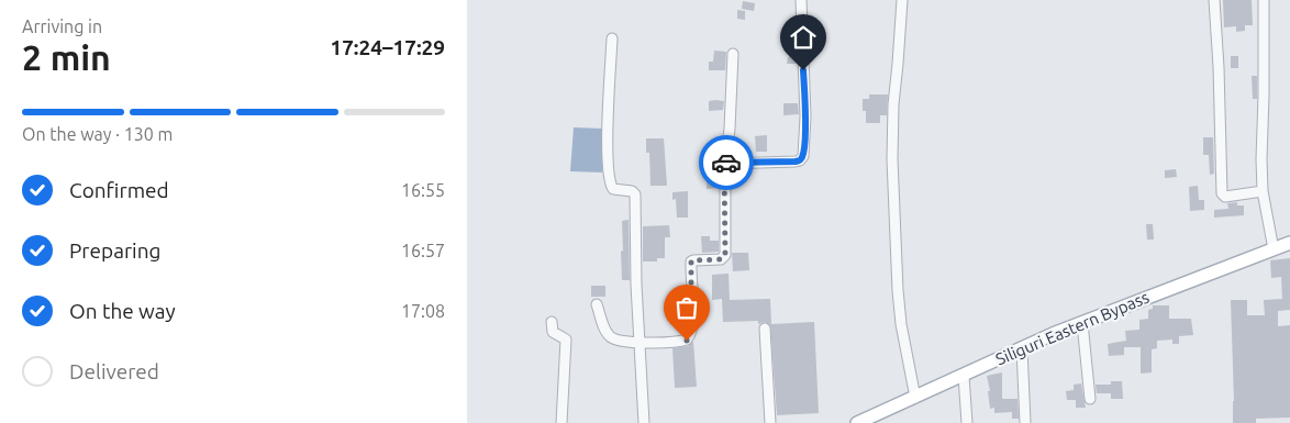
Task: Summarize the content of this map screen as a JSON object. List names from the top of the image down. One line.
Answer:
{"streets":{"main road":["Siliguri Eastern Bypass"]},"page":{"heading":["2 min","Arriving in","17:24–17:29"],"bar":"On the way · 130 m","list":[["Confirmed","16:55"],["Preparing","16:57"],["On the way","17:08"],"Delivered"]}}
